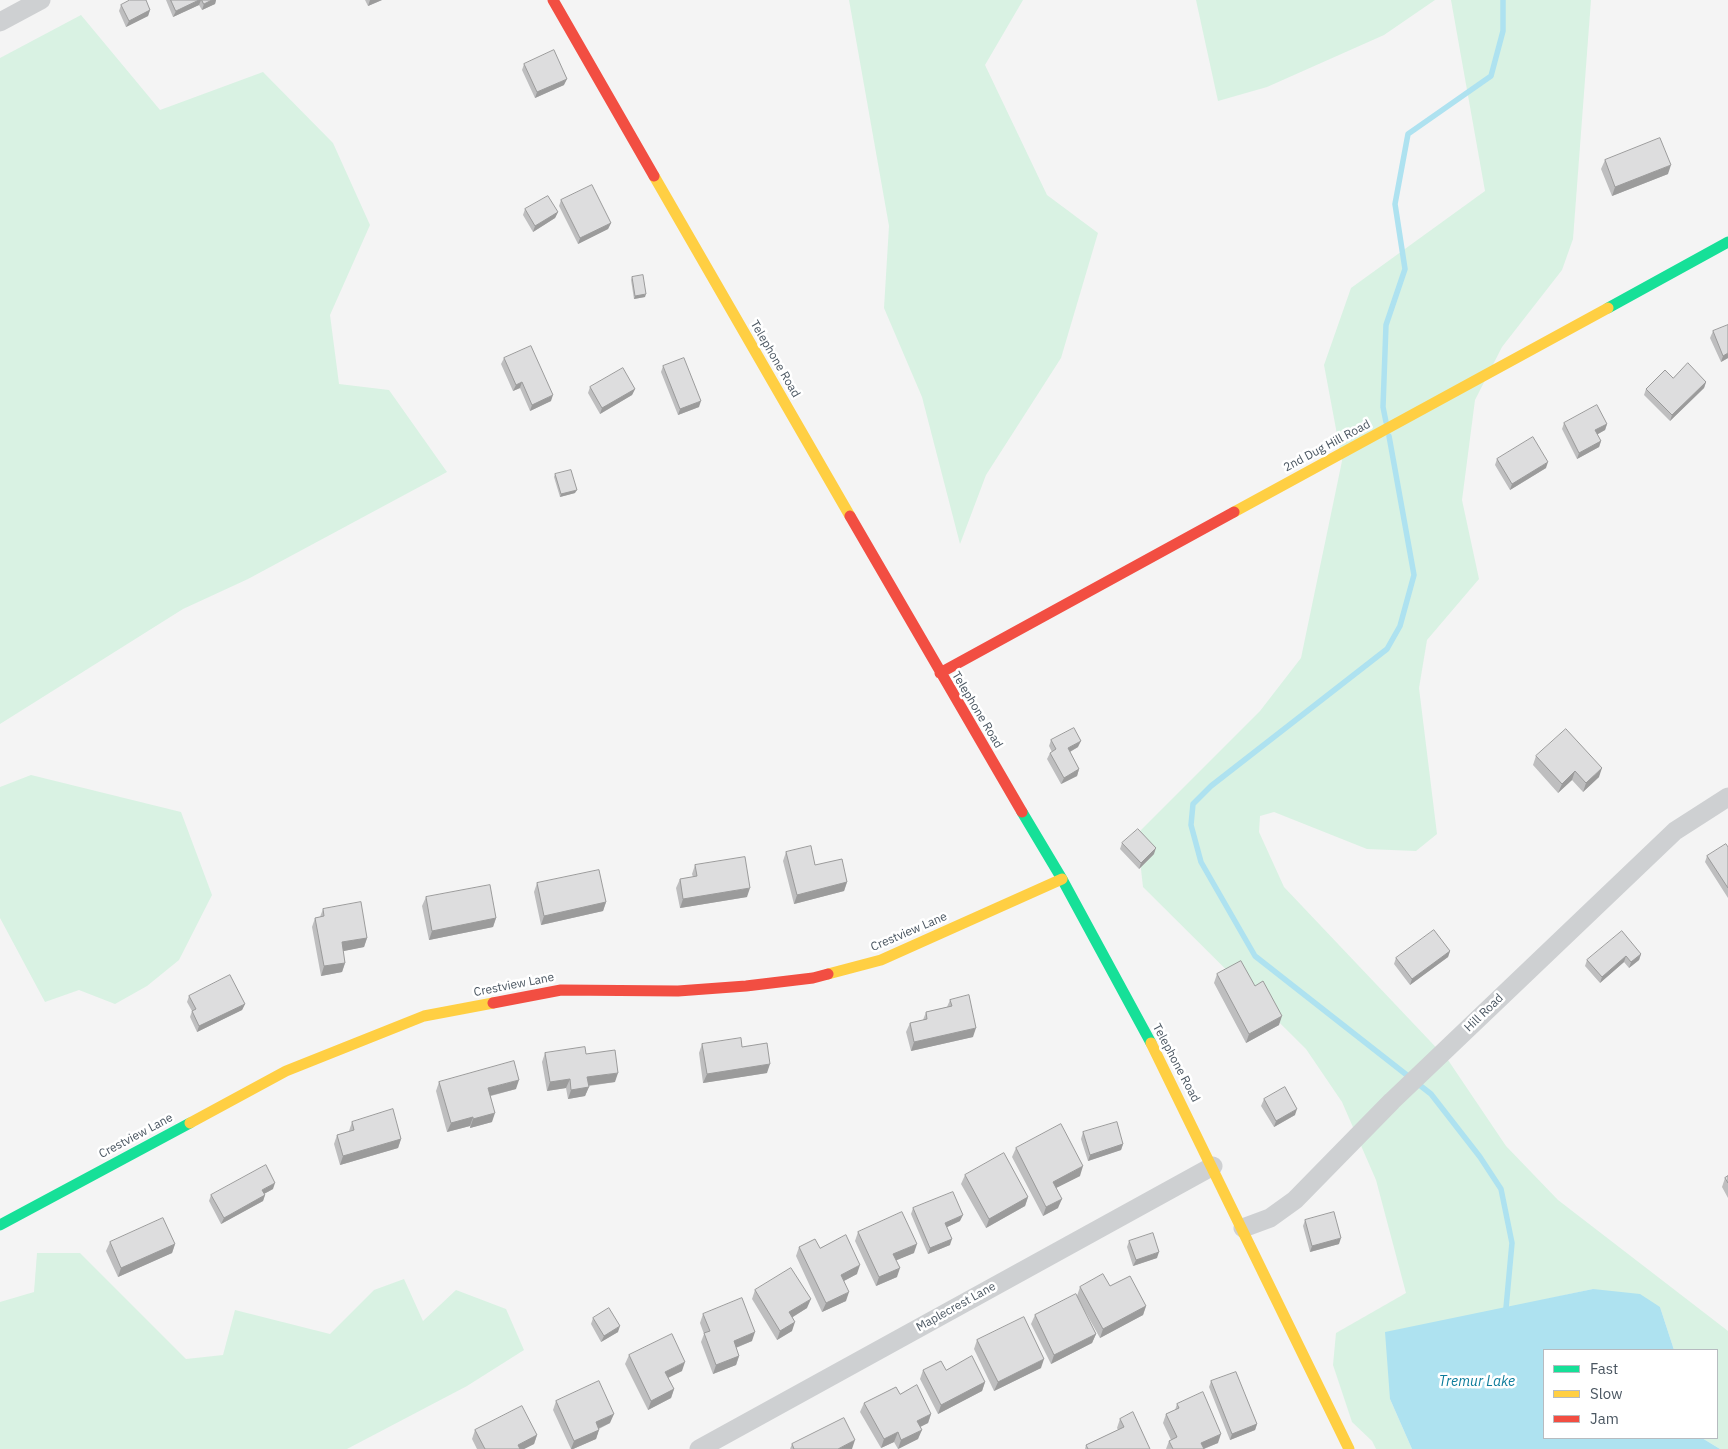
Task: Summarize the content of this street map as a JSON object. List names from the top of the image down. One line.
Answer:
{"streets":{"street":["Telephone Road","2nd Dug Hill Road","Crestview Lane","Hill Road","Maplecrest Lane"]},"crossings":[["Telephone Road","2nd Dug Hill Road"],["Telephone Road","Crestview Lane"],["Telephone Road","Hill Road"],["Telephone Road","Maplecrest Lane"]],"water":["Tremur Lake"],"legend":["Fast","Slow","Jam"]}
